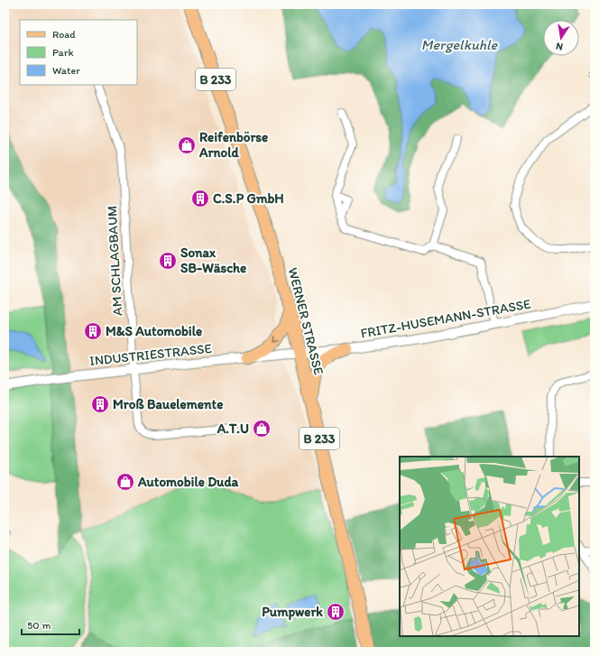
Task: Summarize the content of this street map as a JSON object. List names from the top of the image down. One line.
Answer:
{"streets":{"main road":["B 233","WERNER STRASSE"],"street":["AM SCHLAGBAUM","FRITZ-HUSEMANN-STRASSE","INDUSTRIESTRASSE"]},"crossings":[["AM SCHLAGBAUM","INDUSTRIESTRASSE"],["FRITZ-HUSEMANN-STRASSE","WERNER STRASSE"],["FRITZ-HUSEMANN-STRASSE","INDUSTRIESTRASSE"],["WERNER STRASSE","INDUSTRIESTRASSE"]],"water":["Mergelkuhle"],"places":{"shop":["Reifenbörse Arnold","A.T.U","Automobile Duda"],"building":["C.S.P GmbH","Sonax SB-Wäsche","M&S Automobile","Mroß Bauelemente","Pumpwerk"]},"legend":["Road","Park","Water"],"scale_bar":"50 m","north":"bottom"}
